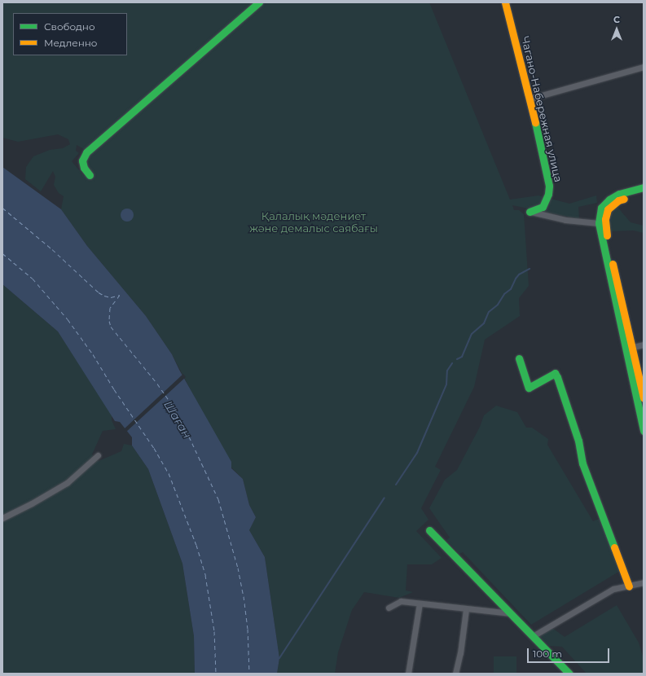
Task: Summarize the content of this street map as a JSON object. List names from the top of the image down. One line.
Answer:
{"streets":{"street":["Чагано-Набережная улица"]},"water":["Шаған"],"parks":["Қалалық мәдениет және демалыс саябағы"],"legend":["Свободно","Медленно"],"scale_bar":"100 m","north":"top"}
